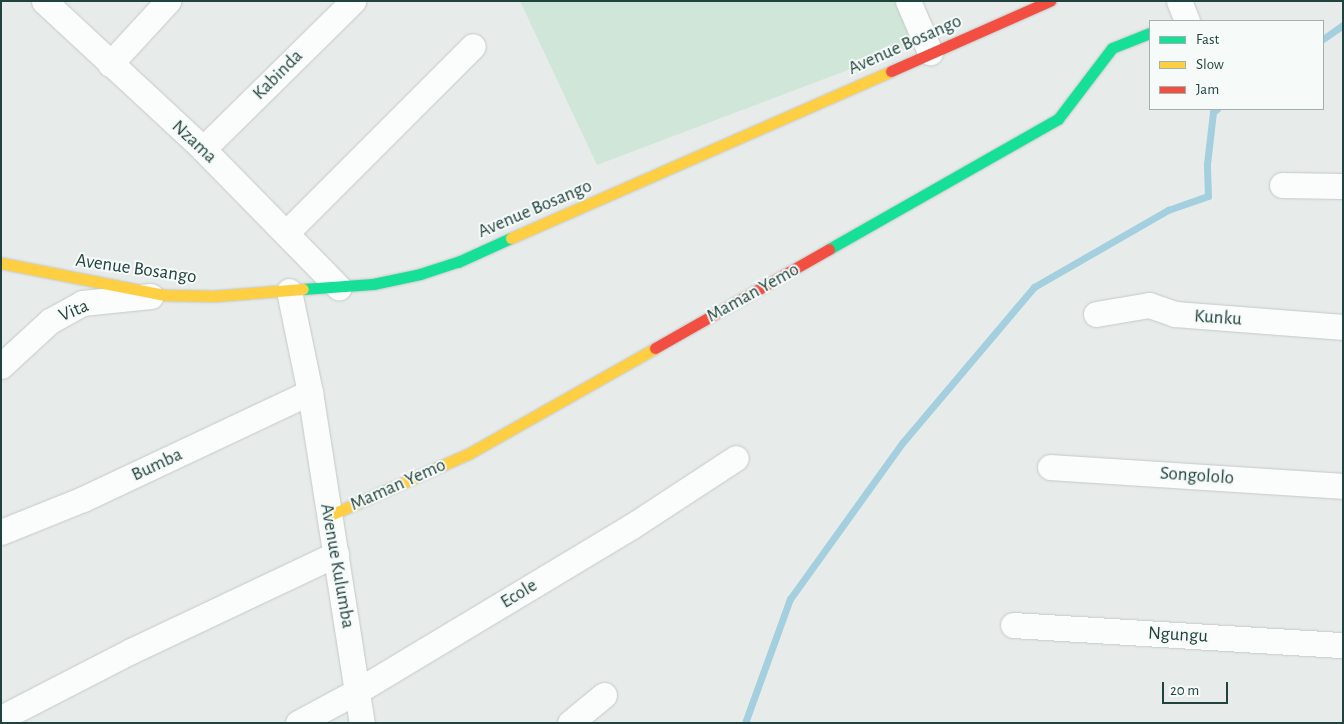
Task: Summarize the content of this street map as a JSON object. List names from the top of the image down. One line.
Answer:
{"streets":{"street":["Avenue Bosango","Kabinda","Nzama","Maman Yemo","Vita","Kunku","Bumba","Songololo","Avenue Kulumba","Ecole","Ngungu"]},"crossings":[["Avenue Bosango","Nzama"],["Avenue Bosango","Vita"],["Avenue Bosango","Avenue Kulumba"],["Kabinda","Nzama"],["Maman Yemo","Avenue Kulumba"],["Bumba","Avenue Kulumba"],["Avenue Kulumba","Ecole"]],"legend":["Fast","Slow","Jam"],"scale_bar":"20 m"}
